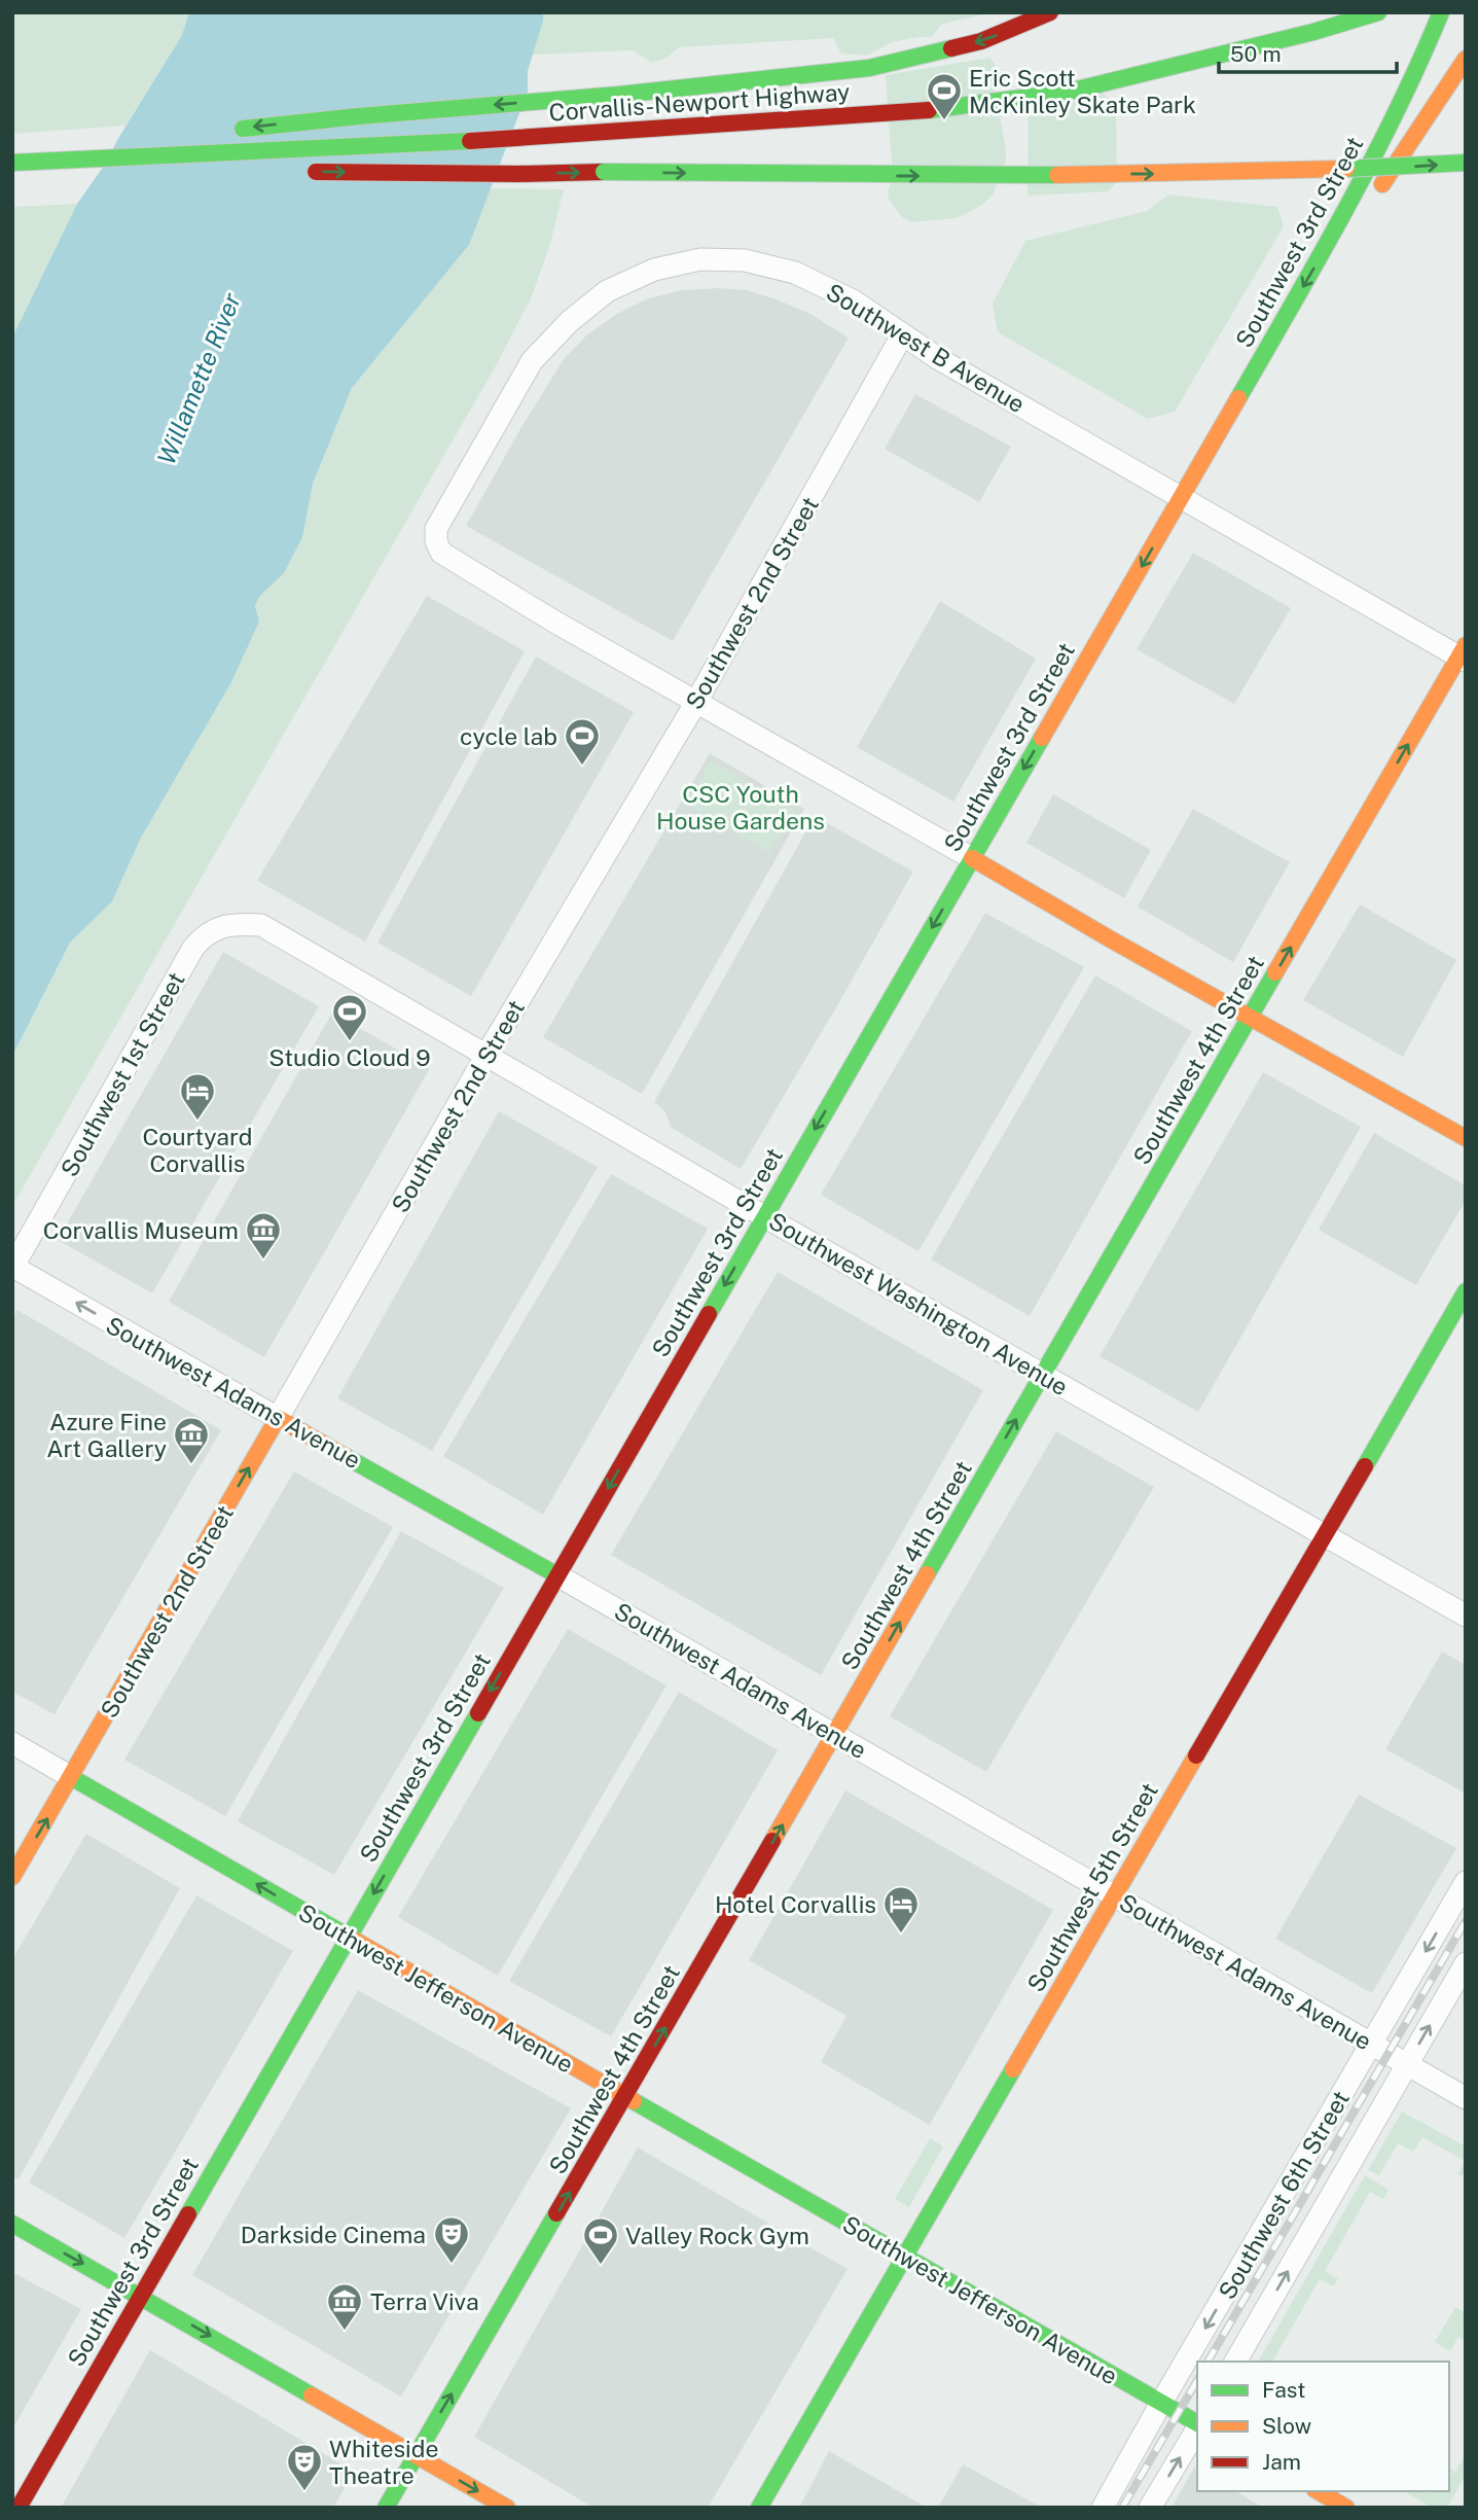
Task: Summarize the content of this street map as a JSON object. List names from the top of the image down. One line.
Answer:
{"streets":{"main road":["Corvallis-Newport Highway","Southwest 3rd Street","Southwest 2nd Street","Southwest 4th Street","Southwest Adams Avenue","Southwest 5th Street","Southwest Jefferson Avenue"],"street":["Southwest B Avenue","Southwest 1st Street","Southwest Washington Avenue","Southwest 6th Street"]},"crossings":[["Southwest 3rd Street","Southwest B Avenue"],["Southwest 3rd Street","Southwest Washington Avenue"],["Southwest 3rd Street","Southwest Adams Avenue"],["Southwest 3rd Street","Southwest Jefferson Avenue"],["Southwest B Avenue","Southwest 2nd Street"],["Southwest B Avenue","Southwest 4th Street"],["Southwest 2nd Street","Southwest Washington Avenue"],["Southwest 2nd Street","Southwest Adams Avenue"],["Southwest 2nd Street","Southwest Jefferson Avenue"],["Southwest 4th Street","Southwest Washington Avenue"],["Southwest 4th Street","Southwest Adams Avenue"],["Southwest 4th Street","Southwest Jefferson Avenue"],["Southwest 1st Street","Southwest Washington Avenue"],["Southwest 1st Street","Southwest Adams Avenue"],["Southwest Washington Avenue","Southwest 5th Street"],["Southwest Adams Avenue","Southwest 5th Street"],["Southwest Adams Avenue","Southwest 6th Street"],["Southwest 5th Street","Southwest Jefferson Avenue"],["Southwest Jefferson Avenue","Southwest 6th Street"]],"one_way":["Southwest 3rd Street","Southwest 4th Street"],"water":["Willamette River"],"parks":["CSC Youth House Gardens"],"places":{"sports":["Eric Scott McKinley Skate Park","cycle lab","Studio Cloud 9","Valley Rock Gym"],"hotel":["Courtyard Corvallis","Hotel Corvallis"],"museum":["Corvallis Museum","Azure Fine Art Gallery","Terra Viva"],"theatre":["Darkside Cinema","Whiteside Theatre"]},"legend":["Fast","Slow","Jam"],"scale_bar":"50 m"}
